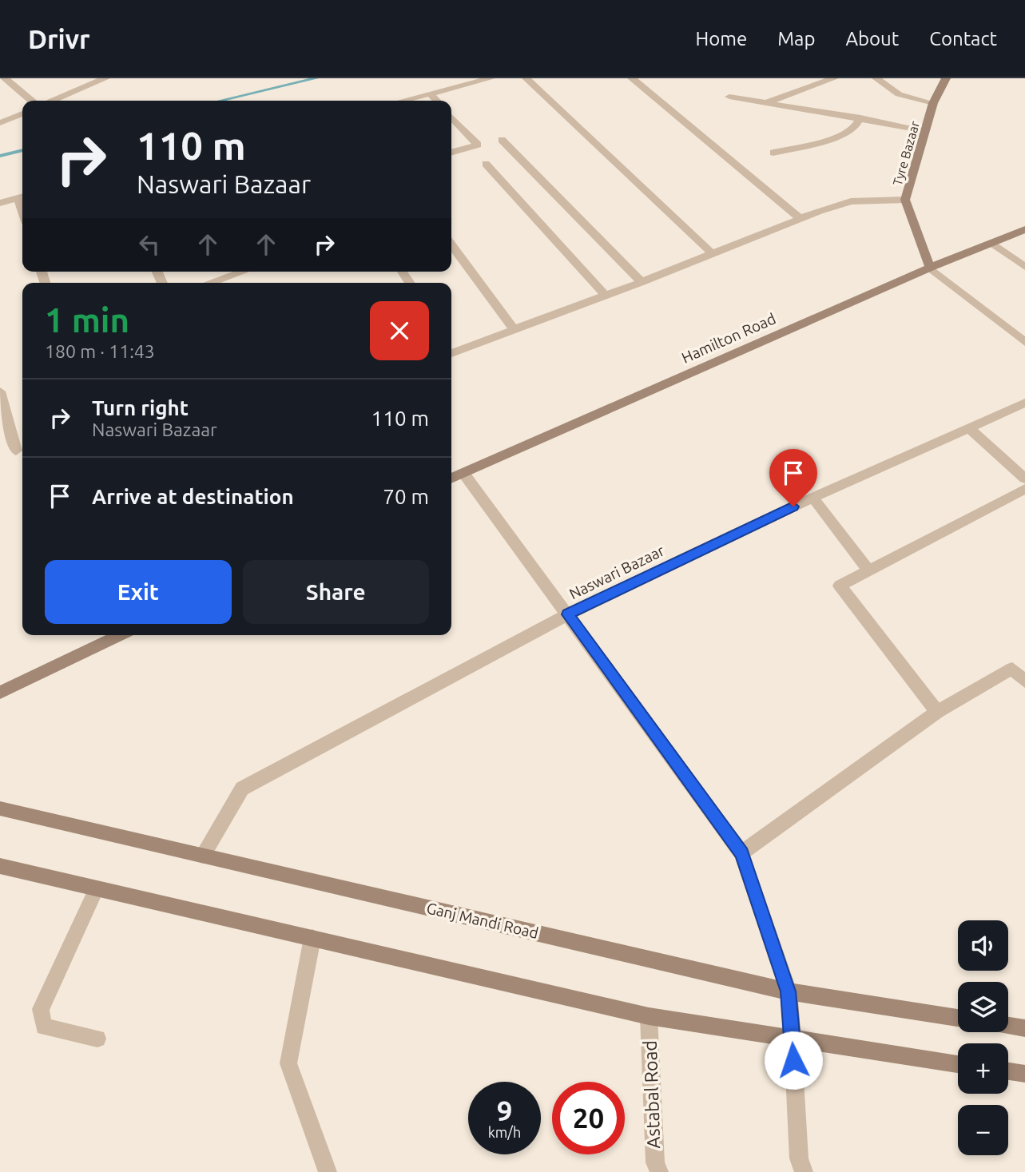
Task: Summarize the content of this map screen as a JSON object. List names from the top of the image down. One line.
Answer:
{"streets":{"main road":["Tyre Bazaar","Hamilton Road","Ganj Mandi Road"],"street":["Naswari Bazaar","Astabal Road"]},"crossings":[["Tyre Bazaar","Hamilton Road"],["Naswari Bazaar","Ganj Mandi Road"]],"page":{"header":"Drivr","nav":["Home","Map","About","Contact"],"turn":["110 m","Naswari Bazaar"],"heading":["1 min","180 m · 11:43"],"list":[{"name":"Turn right","note":"Naswari Bazaar","value":"110 m"},{"name":"Arrive at destination","value":"70 m"}],"buttons":["Exit","Share"],"map_buttons":["+","−"],"speed":"9 km/h","limit":"20"}}
